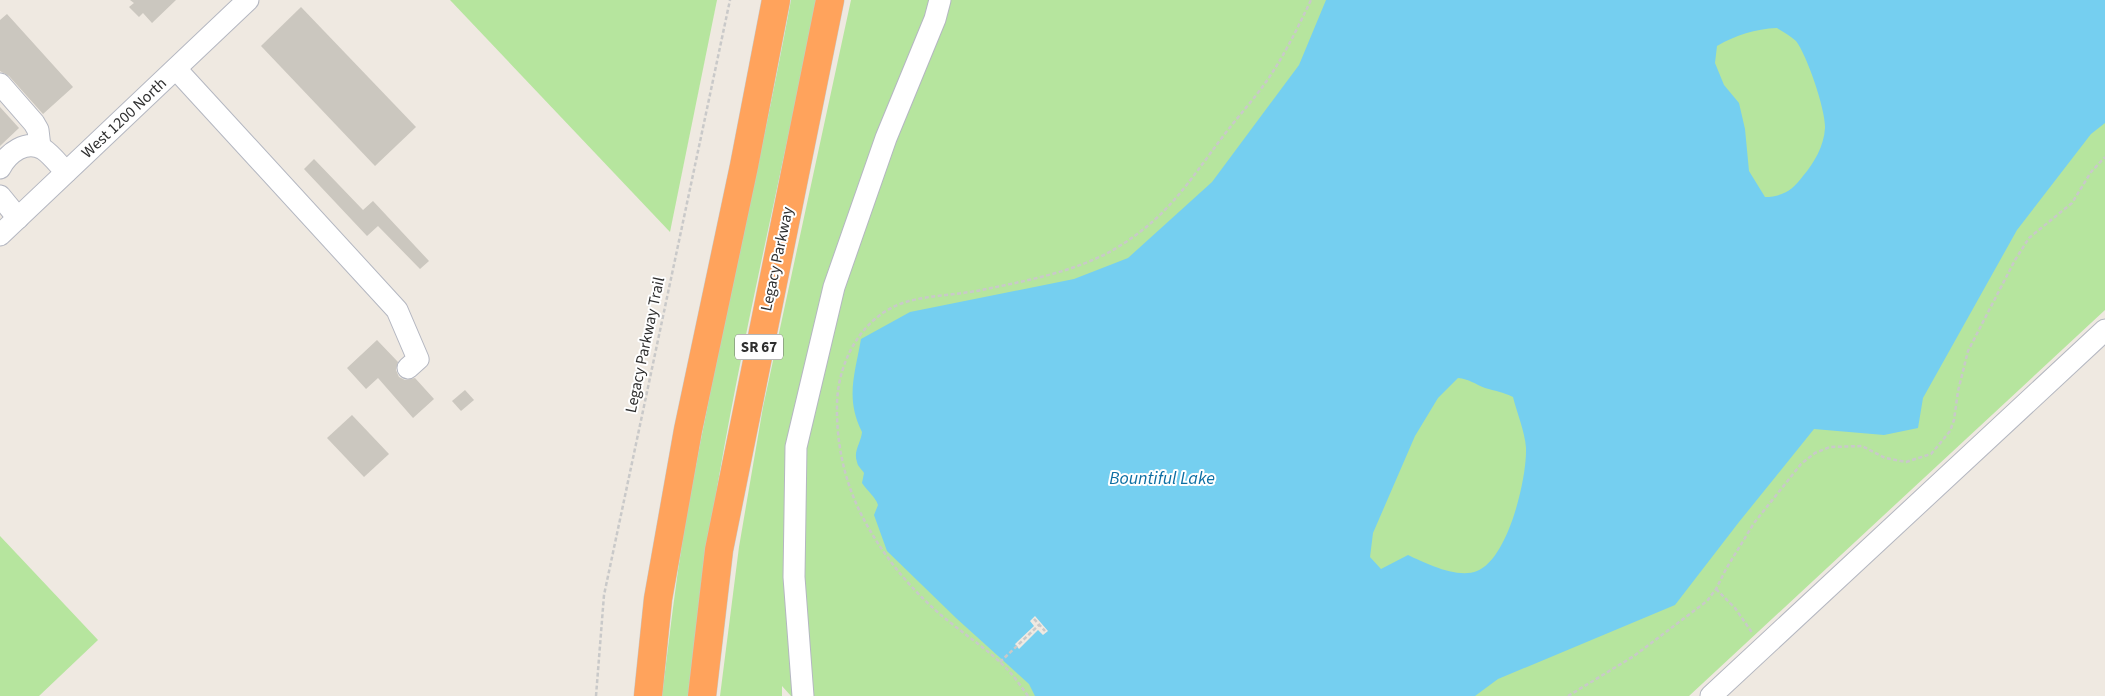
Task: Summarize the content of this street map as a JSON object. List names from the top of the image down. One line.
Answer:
{"streets":{"highway":["Legacy Parkway","SR 67"],"street":["West 1200 North"],"path":["Legacy Parkway Trail"]},"water":["Bountiful Lake"]}
